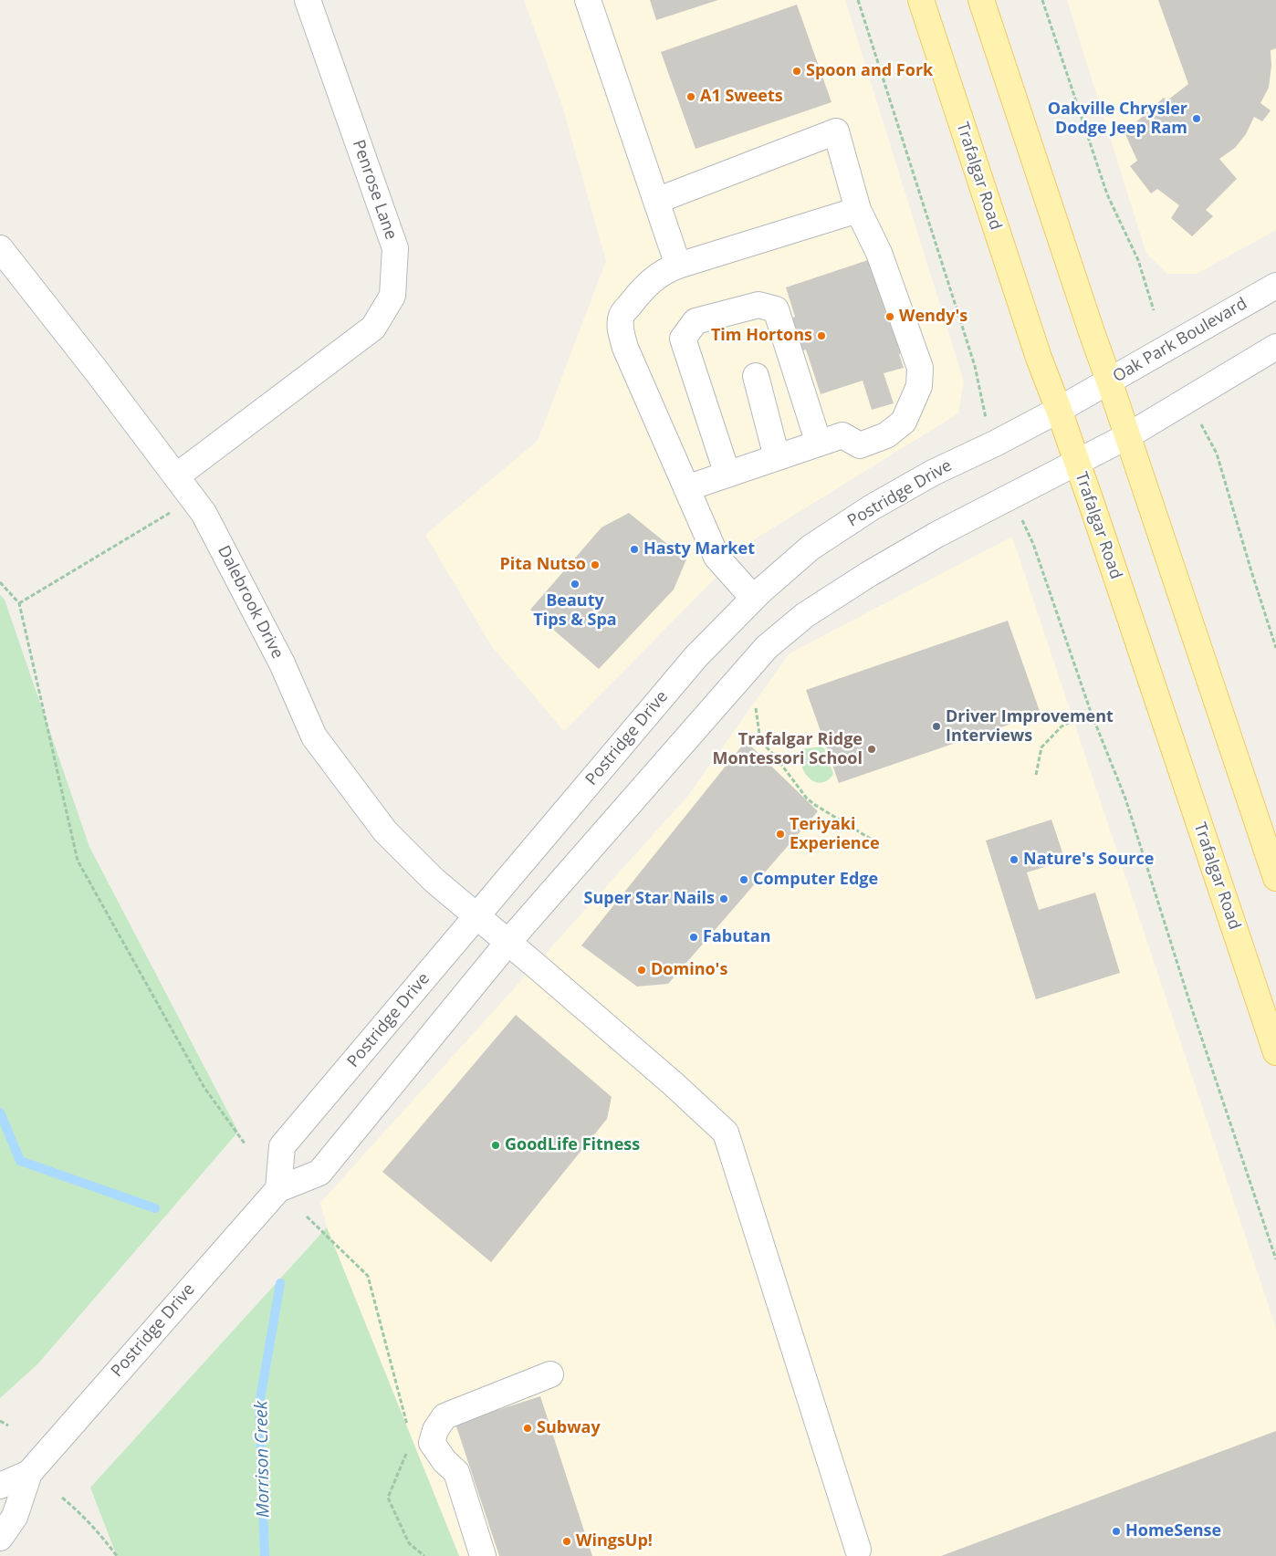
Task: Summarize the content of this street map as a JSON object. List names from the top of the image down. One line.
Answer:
{"streets":{"main road":["Trafalgar Road"],"street":["Penrose Lane","Oak Park Boulevard","Postridge Drive","Dalebrook Drive"]},"crossings":[["Trafalgar Road","Postridge Drive"],["Penrose Lane","Dalebrook Drive"],["Oak Park Boulevard","Postridge Drive"],["Postridge Drive","Dalebrook Drive"]],"water":["Morrison Creek"],"places":["Spoon and Fork","A1 Sweets","Oakville Chrysler Dodge Jeep Ram","Wendy's","Tim Hortons","Hasty Market","Pita Nutso","Beauty Tips & Spa","Driver Improvement Interviews","Trafalgar Ridge Montessori School","Teriyaki Experience","Nature's Source","Computer Edge","Super Star Nails","Fabutan","Domino's","GoodLife Fitness","Subway","HomeSense","WingsUp!"]}
